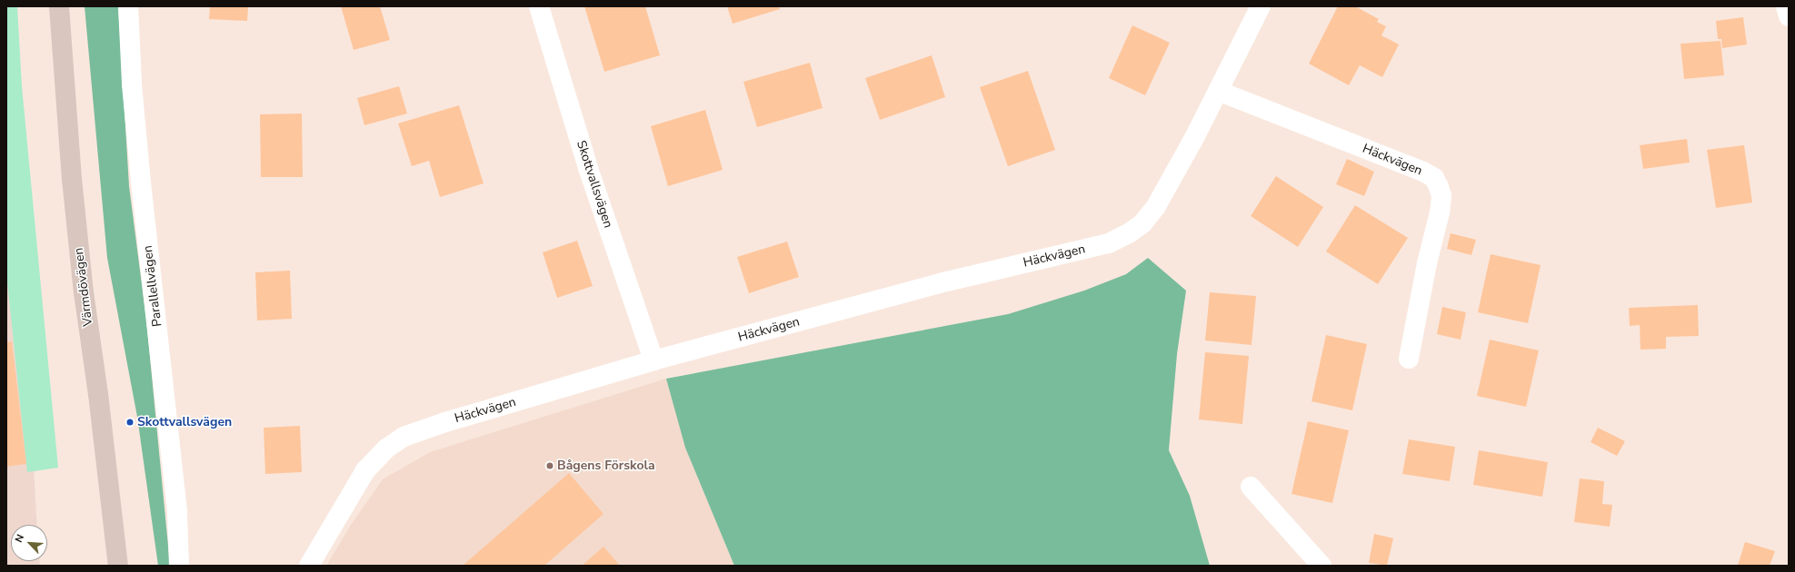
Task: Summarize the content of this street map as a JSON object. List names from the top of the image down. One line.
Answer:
{"streets":{"main road":["Värmdövägen"],"street":["Häckvägen","Skottvallsvägen","Parallellvägen"]},"crossings":[["Häckvägen","Skottvallsvägen"]],"places":["Skottvallsvägen","Bågens Förskola"],"north":"top left"}
